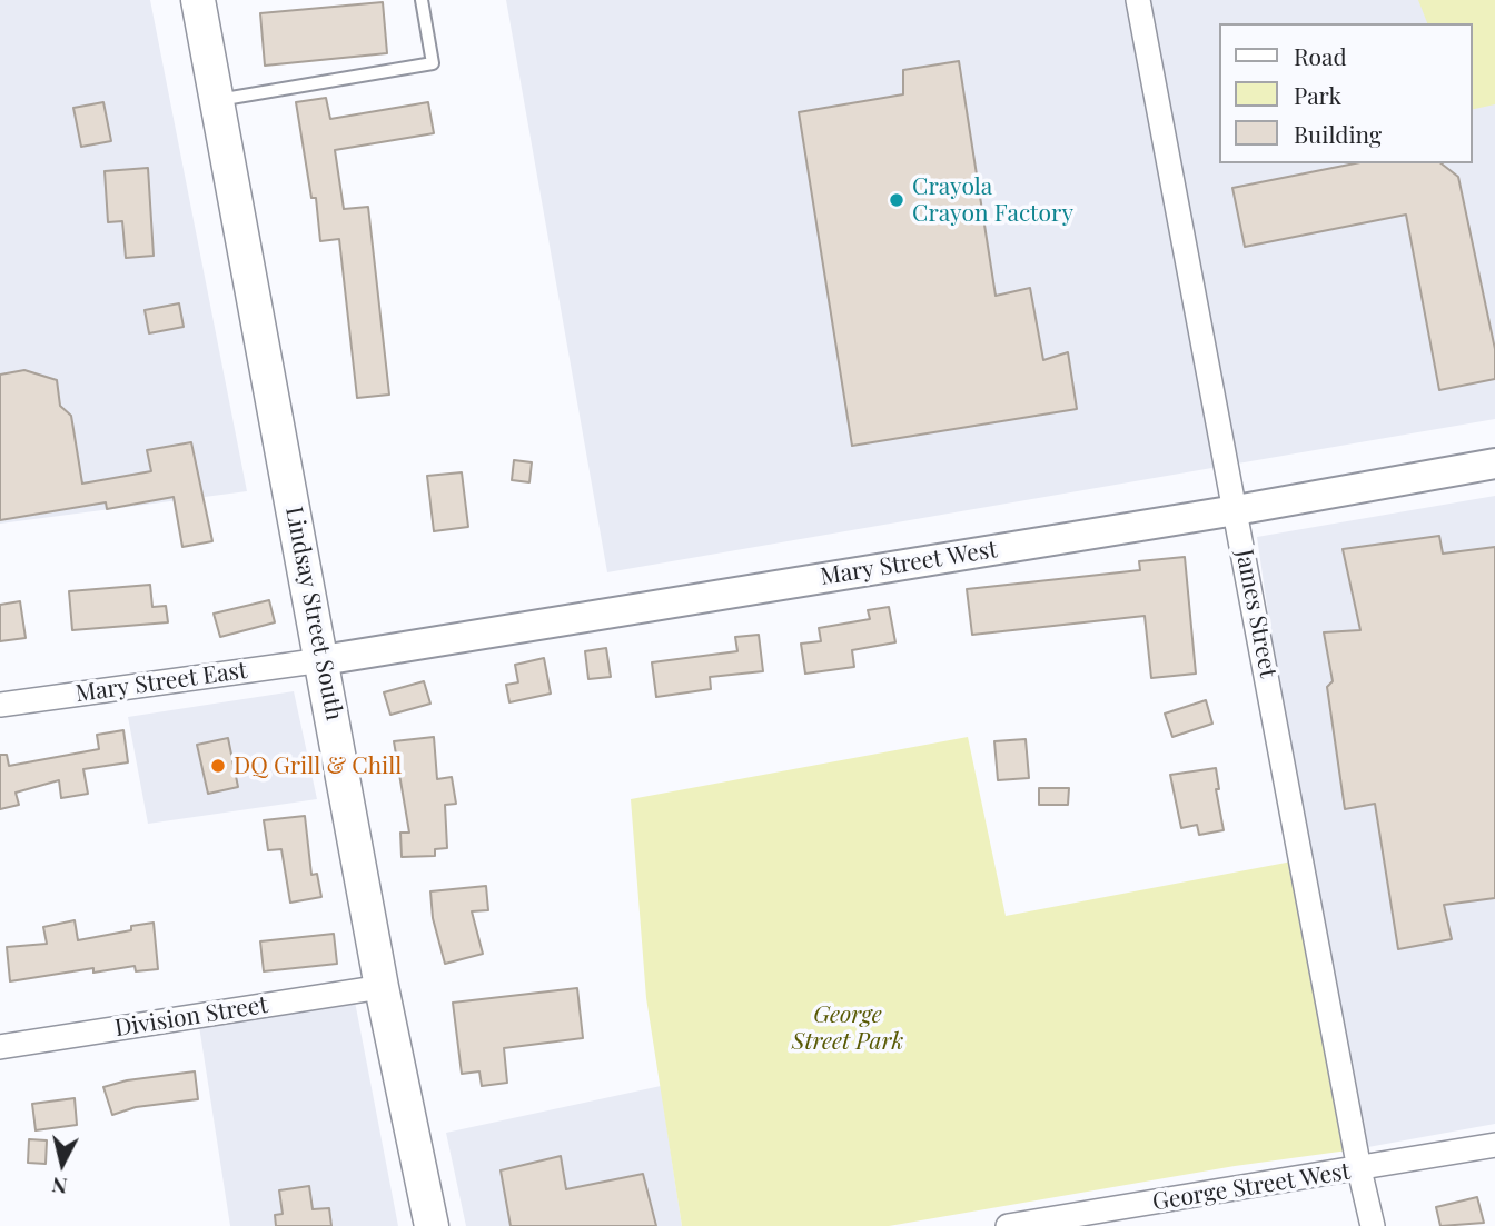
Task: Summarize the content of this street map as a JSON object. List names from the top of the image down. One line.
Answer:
{"streets":{"main road":["Lindsay Street South"],"street":["Mary Street West","James Street","Mary Street East","Division Street","George Street West"]},"crossings":[["Mary Street West","Lindsay Street South"],["Mary Street West","James Street"],["Mary Street West","Mary Street East"],["Lindsay Street South","Mary Street East"],["Lindsay Street South","Division Street"],["James Street","George Street West"]],"parks":["George Street Park"],"places":["Crayola Crayon Factory","DQ Grill & Chill"],"legend":["Road","Park","Building"],"north":"bottom"}
